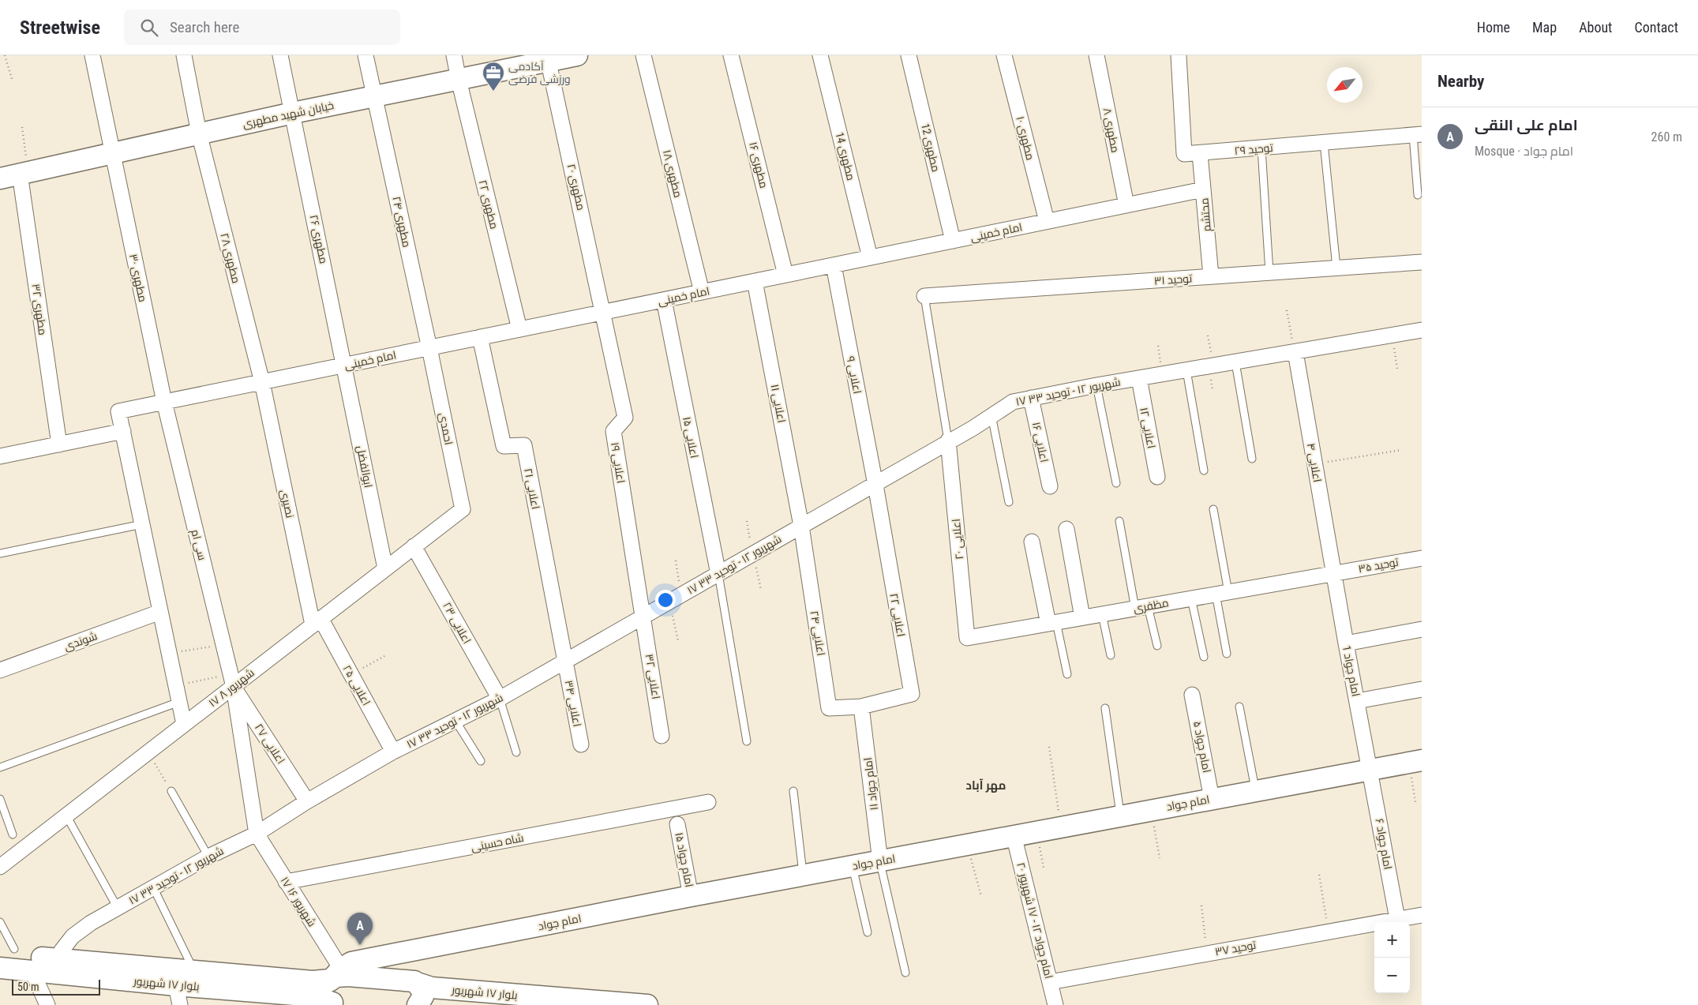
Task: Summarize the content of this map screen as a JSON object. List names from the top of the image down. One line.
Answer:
{"streets":{"main road":["خیابان شهید مطهری","امام جواد","بلوار ۱۷ شهریور"],"street":["مطهری ۸","مطهری ۱۰","مطهری 12","توحید ۲۹","مطهری 14","مطهری ۱۶","مطهری ۱۸","مطهری ۲۰","مطهری ۲۲","محتشم","مطهری ۲۴","امام خمینی","مطهری ۲۶","مطهری ۲۸","مطهری ۳۰","توحید ۳۱","مطهری ۳۲","اعلایی ۹","۱۷ شهریور ۱۲ - توحید ۳۳","اعلایی ۱۱","اعلایی ۱۲","احمدی","اعلایی ۱۵","اعلایی ۱۶","اعلایی ۱۹","اعلایی ۴","ابوالفضل","اعلایی ۲۱","نصیری","اعلایی ۲۰","سی ام","توحید ۳۵","مظفری","اعلایی ۲۲","اعلایی ۲۳","اعلایی ۲۴","شوندی","امام جواد 1","اعلایی ۳۲","اعلایی ۲۵","۱۷ شهریور ۸","اعلایی ۳۴","اعلایی ۲۷","امام جواد ۵","امام جواد ۱۱","شاه حسینی","امام جواد ۶","امام جواد ۱۵","۱۷ شهریور ۱۶","امام جواد ۱۲ - ۱۷ شهریور ۲۰","توحید ۳۷"]},"crossings":[["خیابان شهید مطهری","مطهری ۲۰"],["خیابان شهید مطهری","مطهری ۲۲"],["خیابان شهید مطهری","مطهری ۲۴"],["خیابان شهید مطهری","مطهری ۲۶"],["خیابان شهید مطهری","مطهری ۲۸"],["خیابان شهید مطهری","مطهری ۳۰"],["خیابان شهید مطهری","مطهری ۳۲"],["مطهری ۸","امام خمینی"],["مطهری ۱۰","امام خمینی"],["مطهری 12","امام خمینی"],["توحید ۲۹","محتشم"],["مطهری 14","امام خمینی"],["مطهری ۱۶","امام خمینی"],["مطهری ۱۸","امام خمینی"],["مطهری ۲۰","امام خمینی"],["مطهری ۲۰","اعلایی ۱۹"],["مطهری ۲۲","امام خمینی"],["محتشم","امام خمینی"],["محتشم","توحید ۳۱"],["مطهری ۲۴","امام خمینی"],["مطهری ۲۴","احمدی"],["امام خمینی","مطهری ۲۶"],["امام خمینی","مطهری ۲۸"],["امام خمینی","مطهری ۳۰"],["امام خمینی","اعلایی ۹"],["امام خمینی","اعلایی ۱۱"],["امام خمینی","احمدی"],["امام خمینی","اعلایی ۱۵"],["امام خمینی","اعلایی ۱۹"],["امام خمینی","ابوالفضل"],["امام خمینی","اعلایی ۲۱"],["امام خمینی","نصیری"],["امام خمینی","سی ام"],["مطهری ۲۶","ابوالفضل"],["مطهری ۲۸","نصیری"],["مطهری ۳۰","سی ام"],["اعلایی ۹","۱۷ شهریور ۱۲ - توحید ۳۳"],["اعلایی ۹","اعلایی ۲۲"],["۱۷ شهریور ۱۲ - توحید ۳۳","اعلایی ۱۱"],["۱۷ شهریور ۱۲ - توحید ۳۳","اعلایی ۱۲"],["۱۷ شهریور ۱۲ - توحید ۳۳","اعلایی ۱۵"],["۱۷ شهریور ۱۲ - توحید ۳۳","اعلایی ۱۶"],["۱۷ شهریور ۱۲ - توحید ۳۳","اعلایی ۱۹"],["۱۷ شهریور ۱۲ - توحید ۳۳","اعلایی ۴"],["۱۷ شهریور ۱۲ - توحید ۳۳","اعلایی ۲۱"],["۱۷ شهریور ۱۲ - توحید ۳۳","اعلایی ۲۰"],["۱۷ شهریور ۱۲ - توحید ۳۳","اعلایی ۲۲"],["۱۷ شهریور ۱۲ - توحید ۳۳","اعلایی ۲۳"],["۱۷ شهریور ۱۲ - توحید ۳۳","اعلایی ۲۴"],["۱۷ شهریور ۱۲ - توحید ۳۳","اعلایی ۳۲"],["۱۷ شهریور ۱۲ - توحید ۳۳","اعلایی ۲۵"],["۱۷ شهریور ۱۲ - توحید ۳۳","اعلایی ۳۴"],["۱۷ شهریور ۱۲ - توحید ۳۳","اعلایی ۲۷"],["۱۷ شهریور ۱۲ - توحید ۳۳","۱۷ شهریور ۱۶"],["۱۷ شهریور ۱۲ - توحید ۳۳","بلوار ۱۷ شهریور"],["اعلایی ۱۱","اعلایی ۲۴"],["احمدی","۱۷ شهریور ۸"],["اعلایی ۱۹","اعلایی ۳۲"],["اعلایی ۴","توحید ۳۵"],["اعلایی ۴","مظفری"],["اعلایی ۴","امام جواد 1"],["ابوالفضل","۱۷ شهریور ۸"],["اعلایی ۲۱","اعلایی ۳۴"],["نصیری","اعلایی ۲۵"],["نصیری","۱۷ شهریور ۸"],["اعلایی ۲۰","مظفری"],["سی ام","۱۷ شهریور ۸"],["سی ام","اعلایی ۲۷"],["توحید ۳۵","مظفری"],["توحید ۳۵","امام جواد 1"],["مظفری","امام جواد 1"],["اعلایی ۲۲","اعلایی ۲۴"],["اعلایی ۲۲","امام جواد ۱۱"],["اعلایی ۲۳","۱۷ شهریور ۸"],["اعلایی ۲۴","امام جواد ۱۱"],["امام جواد 1","امام جواد"],["امام جواد 1","امام جواد ۶"],["اعلایی ۲۵","۱۷ شهریور ۸"],["۱۷ شهریور ۸","اعلایی ۲۷"],["امام جواد ۵","امام جواد"],["امام جواد ۱۱","امام جواد"],["امام جواد","امام جواد ۶"],["امام جواد","امام جواد ۱۵"],["امام جواد","۱۷ شهریور ۱۶"],["امام جواد","امام جواد ۱۲ - ۱۷ شهریور ۲۰"],["امام جواد","بلوار ۱۷ شهریور"],["شاه حسینی","۱۷ شهریور ۱۶"],["امام جواد ۶","توحید ۳۷"],["۱۷ شهریور ۱۶","بلوار ۱۷ شهریور"],["امام جواد ۱۲ - ۱۷ شهریور ۲۰","توحید ۳۷"]],"districts":["مهر آباد"],"places":{"office":["آکادمی ورزشی فرضی"]},"scale_bar":"50 m","north":"bottom left","page":{"header":"Streetwise","search":"Search here","nav":["Home","Map","About","Contact"],"heading":"Nearby","list":[{"mark":"A","name":"امام علی النقی","note":"Mosque · امام جواد","value":"260 m"}],"pins":"A","map_buttons":["+","−"],"scale":"50 m"}}
